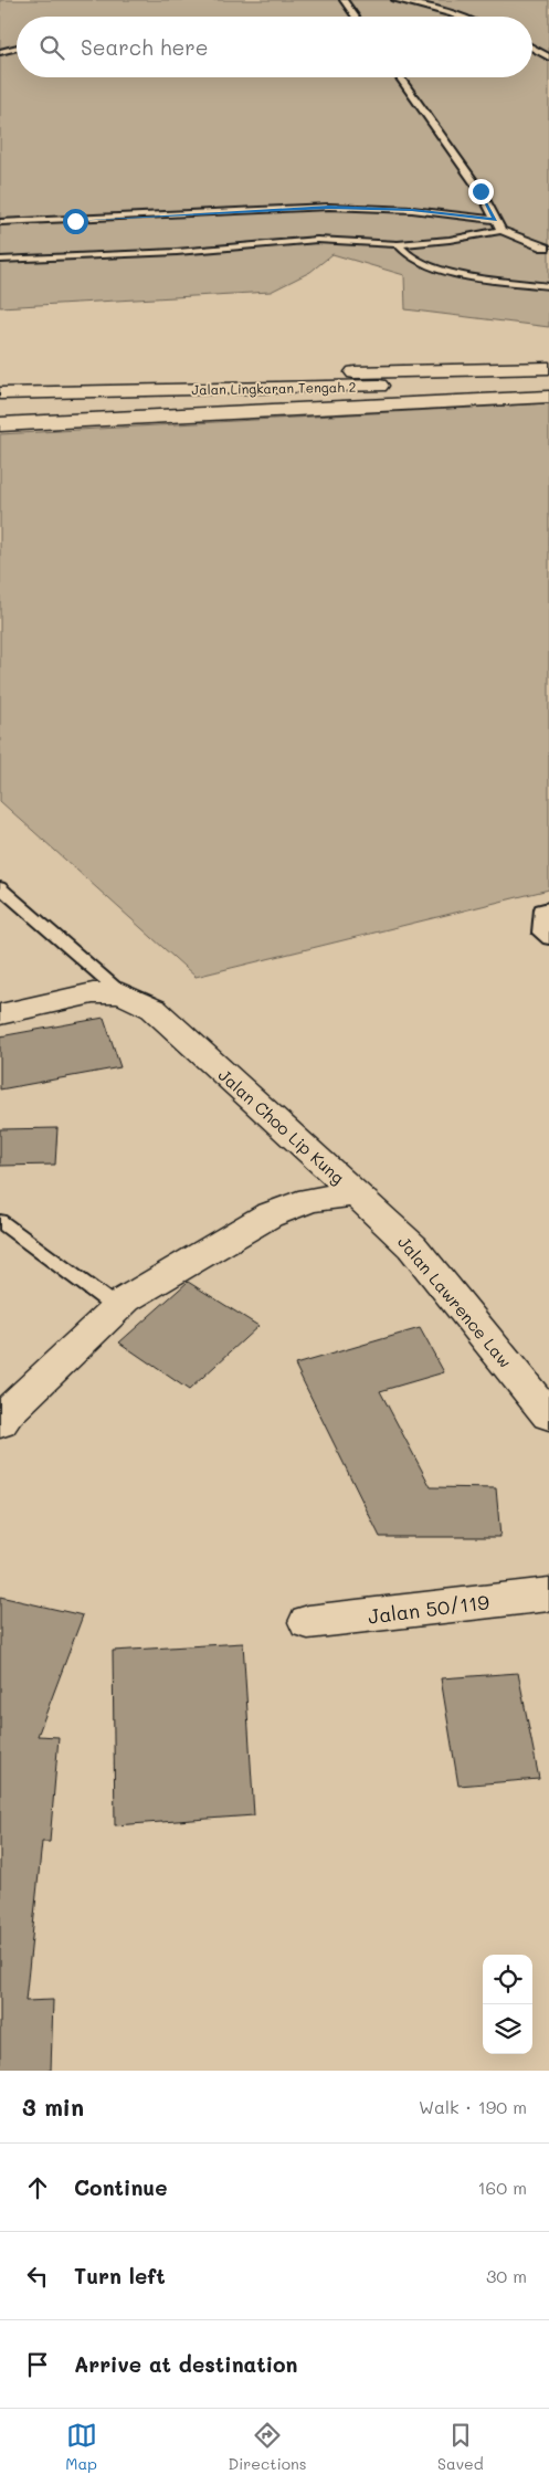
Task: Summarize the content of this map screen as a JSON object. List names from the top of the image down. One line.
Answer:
{"streets":{"main road":["Jalan Lingkaran Tengah 2","Jalan Choo Lip Kung","Jalan Lawrence Law","Jalan 50/119"]},"crossings":[["Jalan Choo Lip Kung","Jalan Lawrence Law"]],"page":{"search":"Search here","heading":["3 min","Walk · 190 m"],"list":[["Continue","160 m"],["Turn left","30 m"],"Arrive at destination"],"nav":["Map","Directions","Saved"]}}
